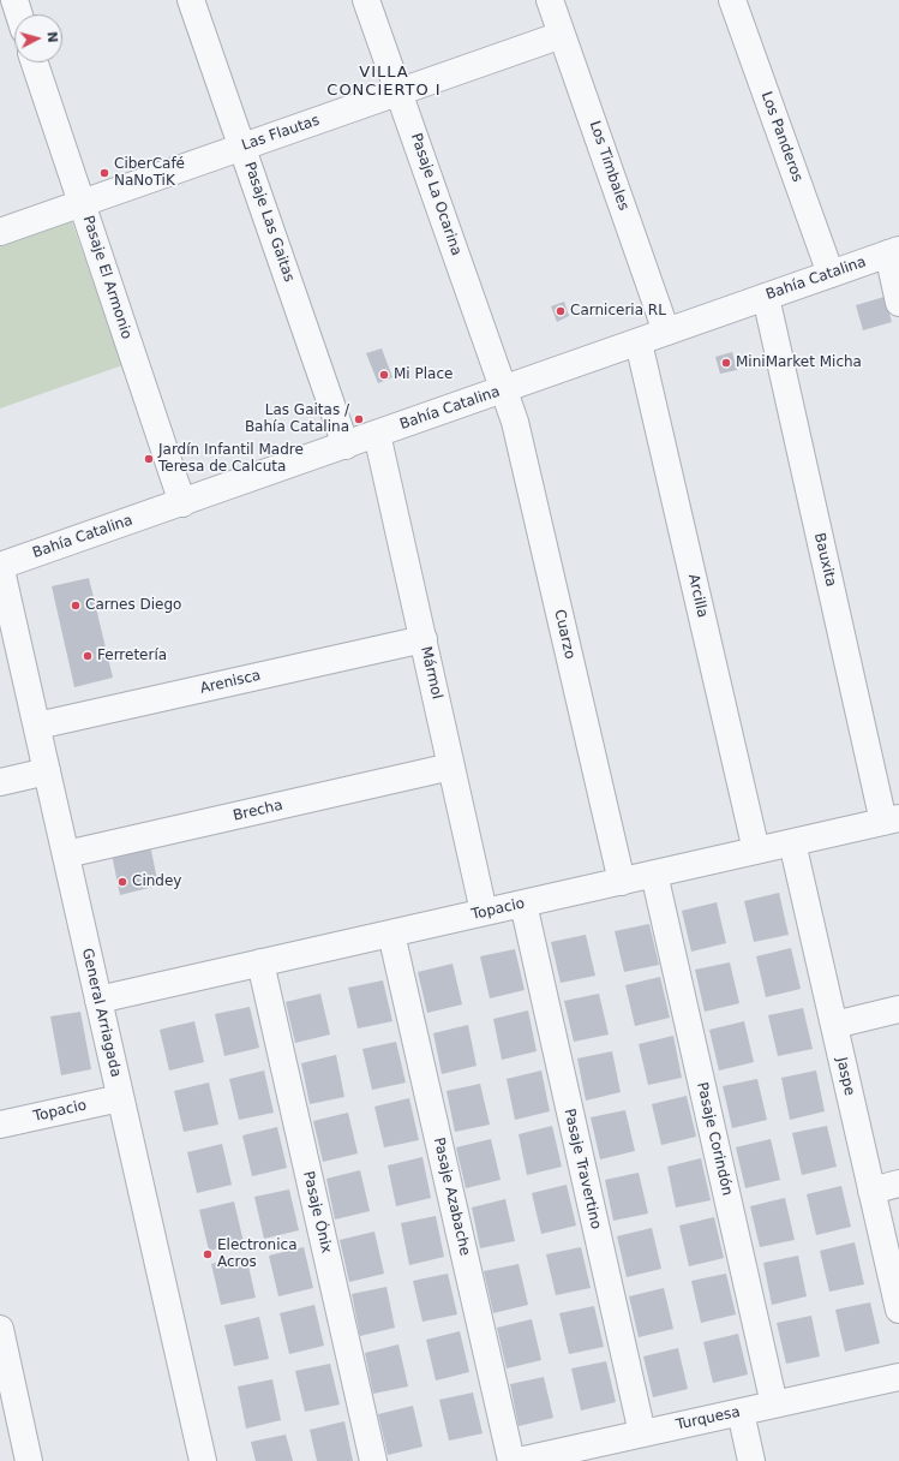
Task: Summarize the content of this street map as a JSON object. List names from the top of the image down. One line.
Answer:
{"streets":{"street":["Las Flautas","Los Panderos","Los Timbales","Pasaje La Ocarina","Pasaje Las Gaitas","Pasaje El Armonio","Bahía Catalina","Bauxita","Arcilla","Cuarzo","Mármol","Arenisca","Brecha","Topacio","General Arriagada","Jaspe","Pasaje Corindón","Pasaje Travertino","Pasaje Azabache","Pasaje Ónix","Turquesa"]},"crossings":[["Las Flautas","Los Timbales"],["Las Flautas","Pasaje La Ocarina"],["Las Flautas","Pasaje Las Gaitas"],["Las Flautas","Pasaje El Armonio"],["Los Panderos","Bahía Catalina"],["Los Timbales","Bahía Catalina"],["Pasaje La Ocarina","Bahía Catalina"],["Pasaje La Ocarina","Cuarzo"],["Pasaje Las Gaitas","Bahía Catalina"],["Pasaje El Armonio","Bahía Catalina"],["Bahía Catalina","Bauxita"],["Bahía Catalina","Arcilla"],["Bahía Catalina","Cuarzo"],["Bahía Catalina","Mármol"],["Bahía Catalina","General Arriagada"],["Bauxita","Topacio"],["Arcilla","Topacio"],["Cuarzo","Topacio"],["Mármol","Arenisca"],["Mármol","Brecha"],["Mármol","Topacio"],["Arenisca","General Arriagada"],["Brecha","General Arriagada"],["Topacio","General Arriagada"],["Topacio","Jaspe"],["Topacio","Pasaje Corindón"],["Topacio","Pasaje Travertino"],["Topacio","Pasaje Azabache"],["Topacio","Pasaje Ónix"],["Pasaje Corindón","Turquesa"],["Pasaje Travertino","Turquesa"]],"districts":["VILLA CONCIERTO I"],"places":["CiberCafé NaNoTiK","Carniceria RL","MiniMarket Micha","Mi Place","Las Gaitas / Bahía Catalina","Jardín Infantil Madre Teresa de Calcuta","Carnes Diego","Ferretería","Cindey","Electronica Acros"],"north":"right"}
